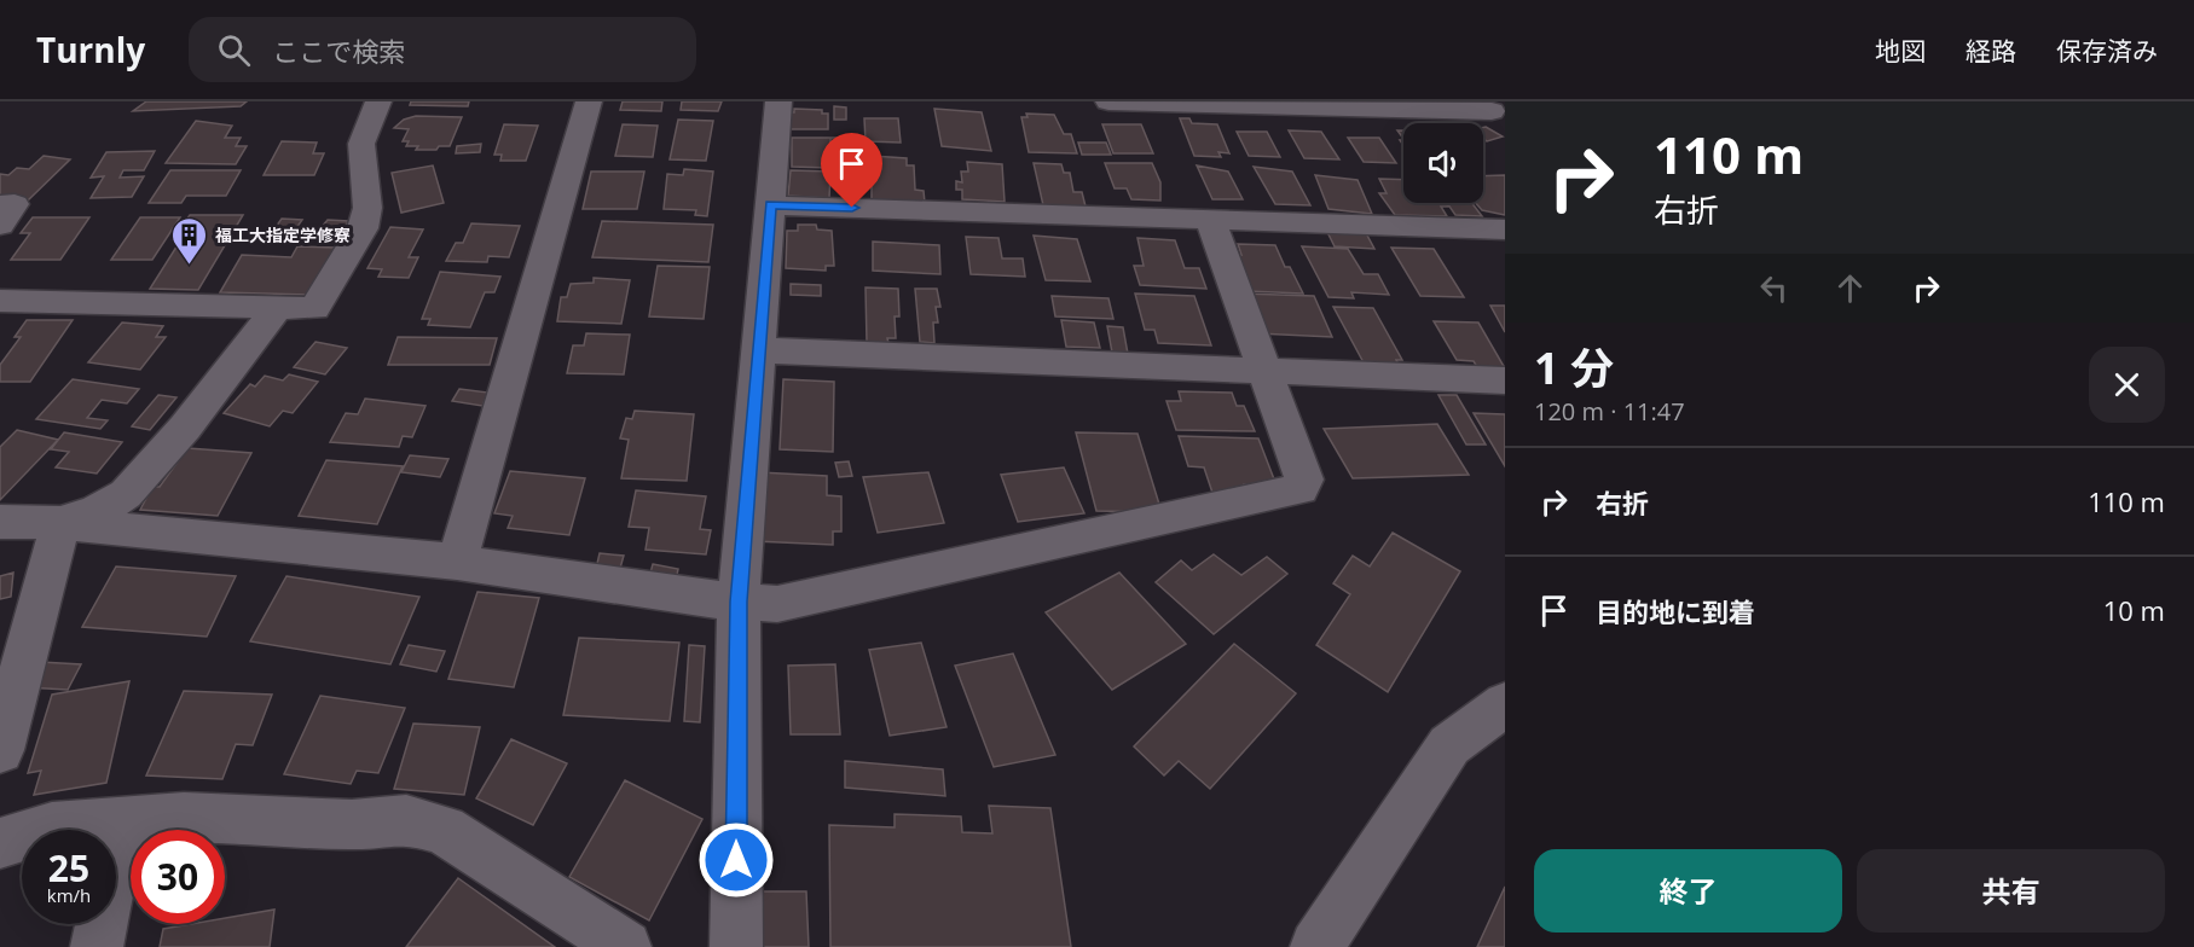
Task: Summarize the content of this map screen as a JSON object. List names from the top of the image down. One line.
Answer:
{"places":{"building":["福工大指定学修寮"]},"page":{"header":"Turnly","search":"ここで検索","nav":["地図","経路","保存済み"],"turn":["110 m","右折"],"heading":["1 分","120 m · 11:47"],"list":[{"name":"右折","value":"110 m"},{"name":"目的地に到着","value":"10 m"}],"speed":"25 km/h","limit":"30","buttons":["終了","共有"]}}
